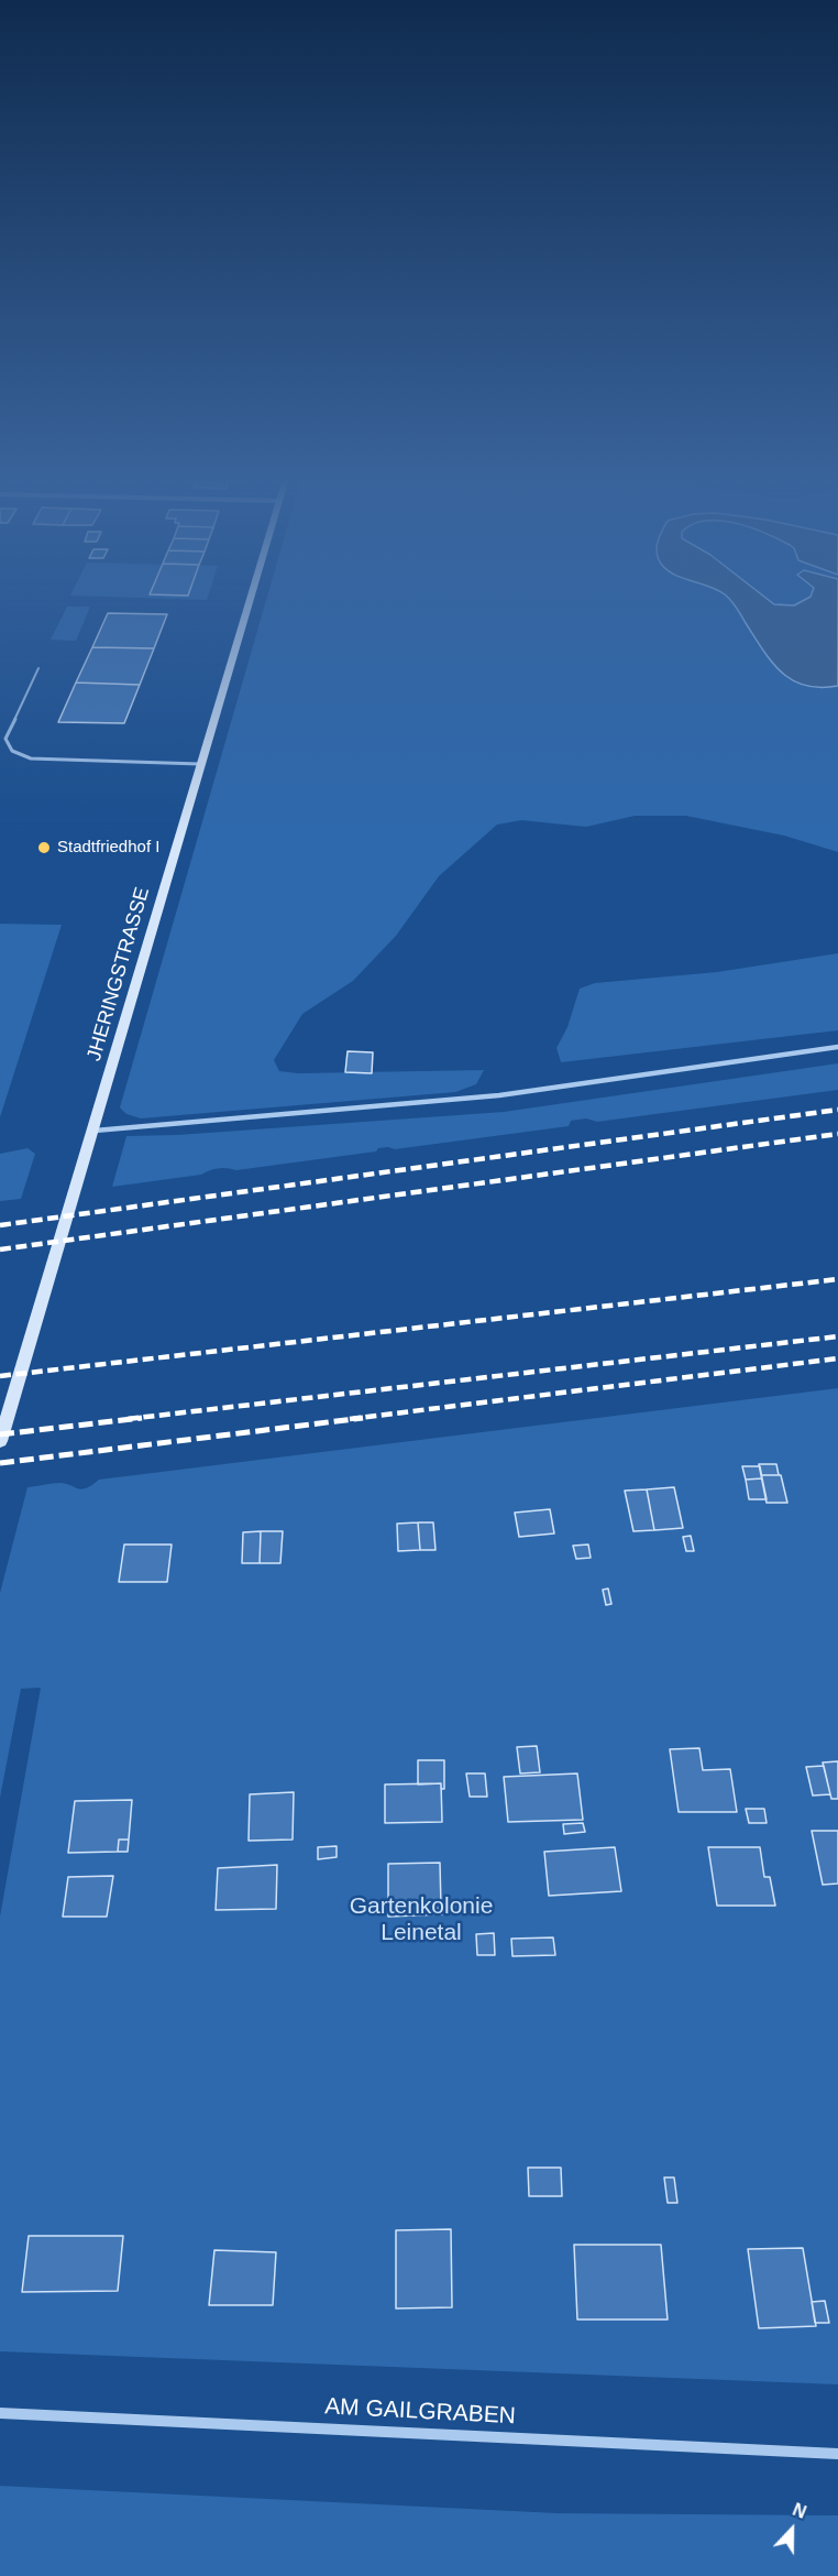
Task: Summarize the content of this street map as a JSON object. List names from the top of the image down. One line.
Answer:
{"streets":{"main road":["JHERINGSTRASSE"],"street":["AM GAILGRABEN"]},"parks":["Gartenkolonie Leinetal"],"places":["Stadtfriedhof I"],"north":"top"}
